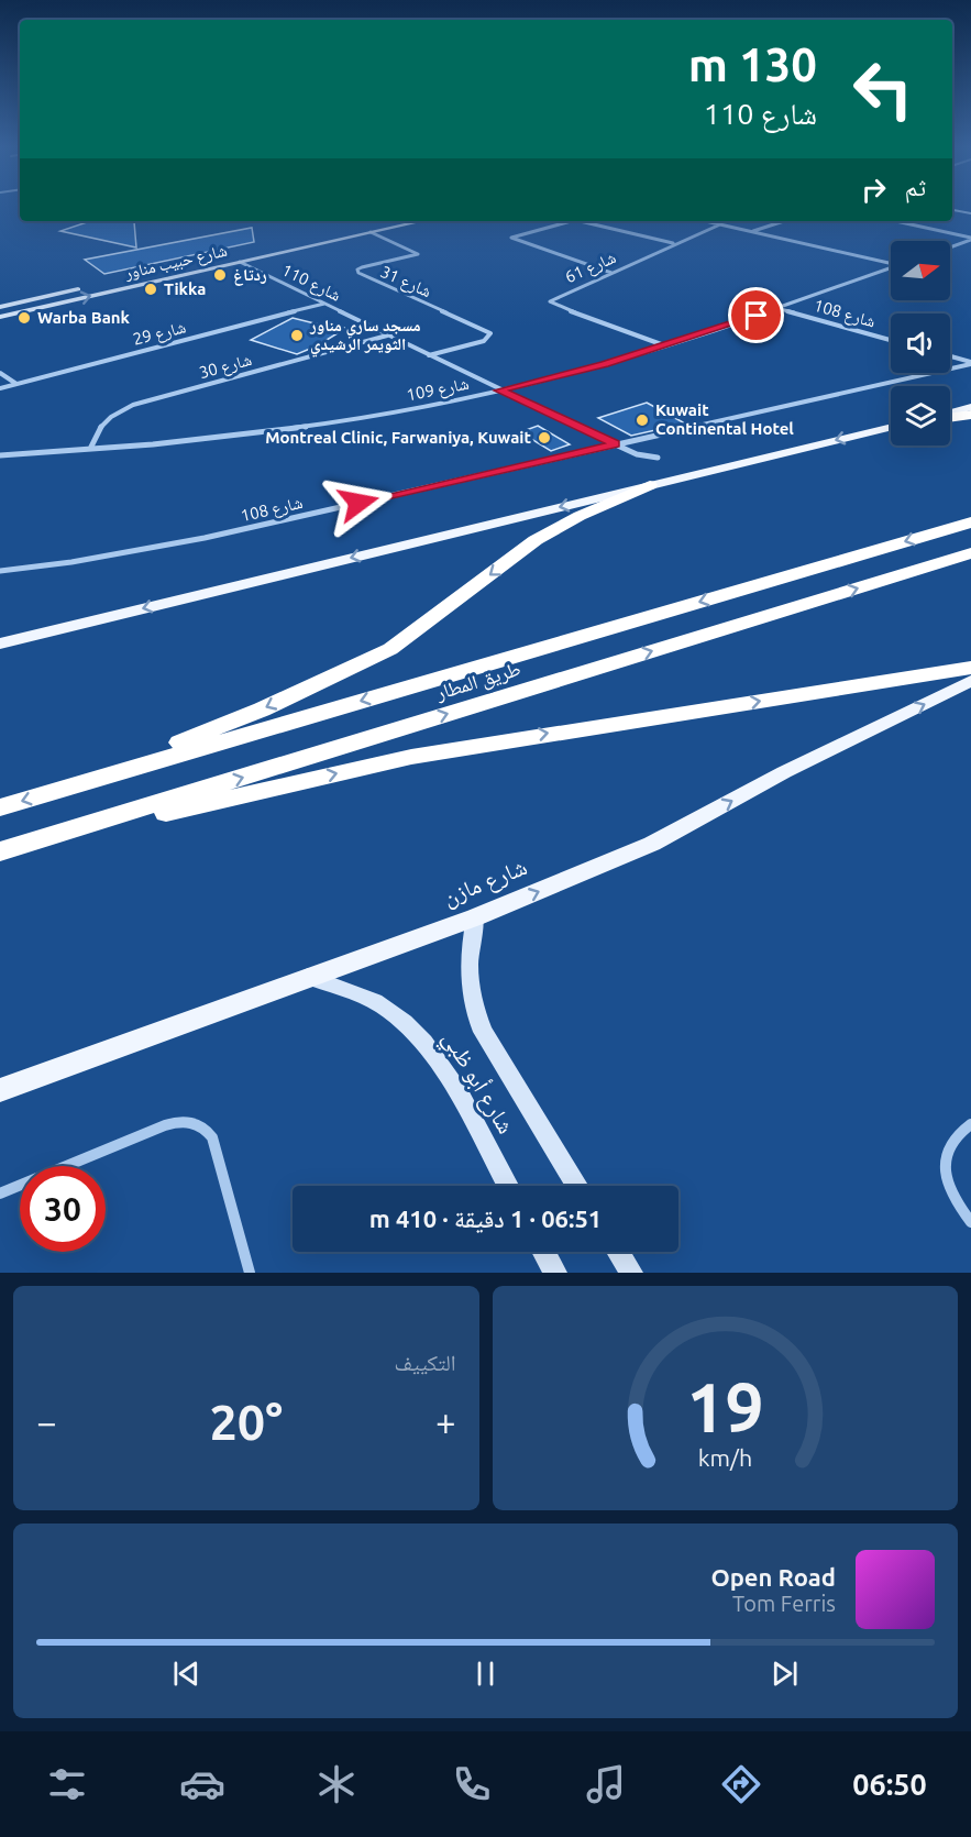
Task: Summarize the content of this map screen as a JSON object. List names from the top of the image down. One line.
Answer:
{"streets":{"highway":["طريق المطار"],"main road":["شارع مازن"],"street":["شارع حبيب مناور","شارع 61","شارع 31","شارع 110","شارع 108","شارع 29","شارع 30","شارع 109","شارع أبو ظبي"]},"crossings":[["شارع حبيب مناور","شارع 31"],["شارع حبيب مناور","شارع 110"],["شارع 61","شارع 109"],["شارع 31","شارع 110"],["شارع 110","شارع 108"],["شارع 110","شارع 29"],["شارع 110","شارع 30"],["شارع 110","شارع 109"],["شارع 108","شارع 109"],["شارع 30","شارع 109"],["شارع مازن","شارع أبو ظبي"]],"one_way":["شارع مازن"],"places":["ردتاغ","Tikka","Warba Bank","مسجد ساري مناور الثويمر الرشيدي","Kuwait Continental Hotel","Montreal Clinic, Farwaniya, Kuwait"],"north":"right","page":{"turn":["130 m","شارع 110"],"then":"ثم","limit":"30","trip":"06:51 · 1 دقيقة · 410 m","tile":"التكييف","heat":["−","20°","+"],"song":["Open Road","Tom Ferris"],"tabs":"06:50","gauge":["19","km/h"]}}
